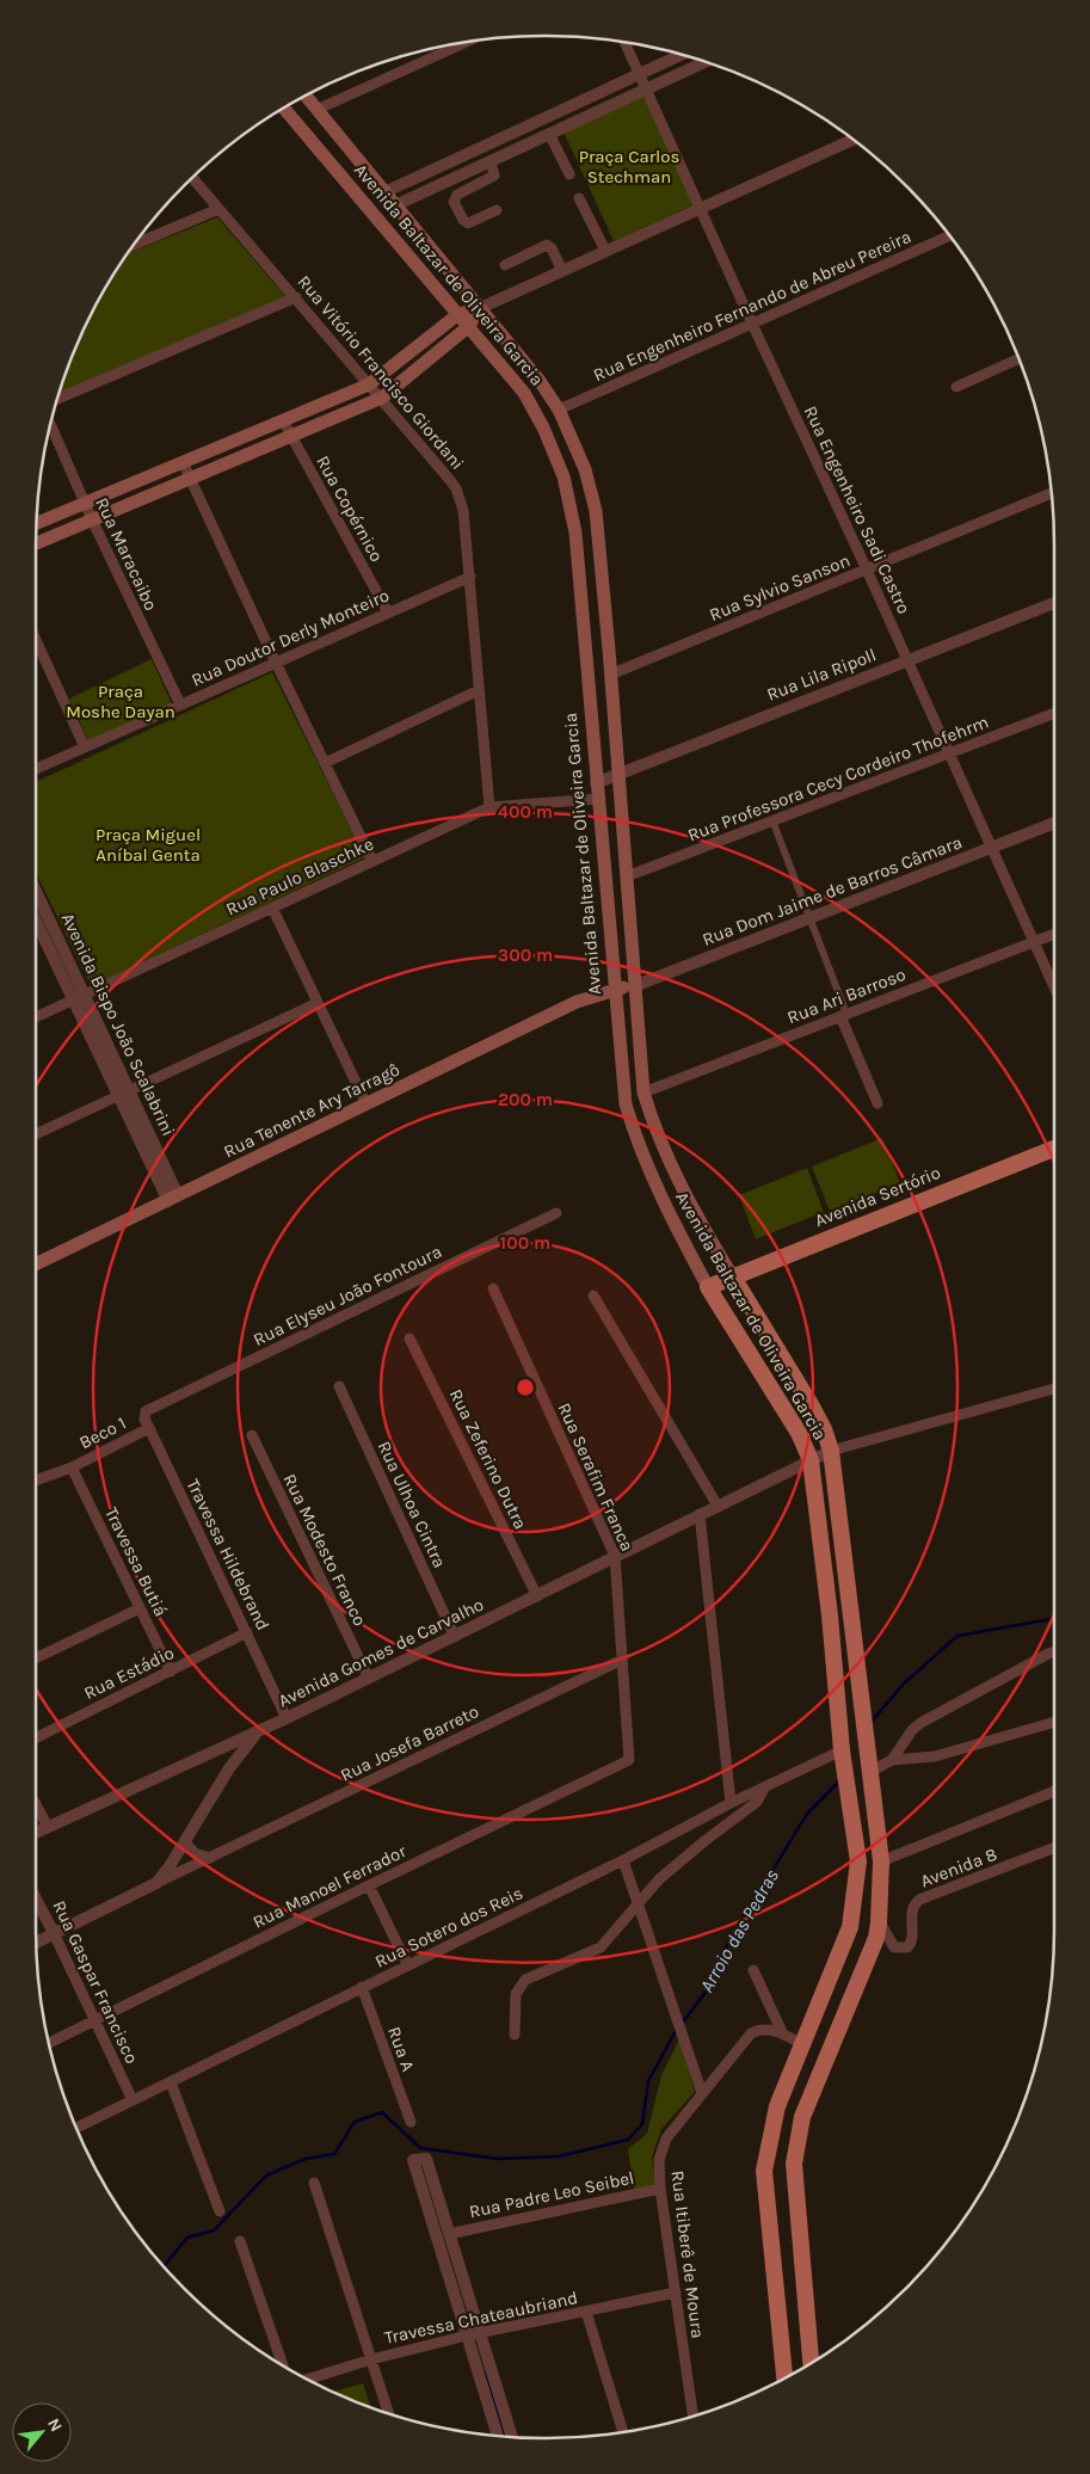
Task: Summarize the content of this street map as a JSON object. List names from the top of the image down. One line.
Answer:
{"streets":{"main road":["Avenida Baltazar de Oliveira Garcia","Rua Dom Jaime de Barros Câmara","Rua Tenente Ary Tarragô","Avenida Sertório"],"street":["Rua Engenheiro Fernando de Abreu Pereira","Rua Vitório Francisco Giordani","Rua Copérnico","Rua Engenheiro Sadi Castro","Rua Maracaibo","Rua Sylvio Sanson","Rua Doutor Derly Monteiro","Rua Lila Ripoll","Rua Professora Cecy Cordeiro Thofehrm","Rua Paulo Blaschke","Rua Ari Barroso","Avenida Bispo João Scalabrini","Rua Elyseu João Fontoura","Beco 1","Rua Zeferino Dutra","Rua Serafim Franca","Rua Ulhoa Cintra","Rua Modesto Franco","Travessa Hildebrand","Travessa Butiá","Avenida Gomes de Carvalho","Rua Estádio","Rua Josefa Barreto","Avenida 8","Rua Manoel Ferrador","Rua Sotero dos Reis","Rua Gaspar Francisco","Rua A","Rua Padre Leo Seibel","Rua Itiberê de Moura","Travessa Chateaubriand"]},"crossings":[["Avenida Baltazar de Oliveira Garcia","Rua Engenheiro Fernando de Abreu Pereira"],["Avenida Baltazar de Oliveira Garcia","Rua Sylvio Sanson"],["Avenida Baltazar de Oliveira Garcia","Rua Lila Ripoll"],["Avenida Baltazar de Oliveira Garcia","Rua Professora Cecy Cordeiro Thofehrm"],["Avenida Baltazar de Oliveira Garcia","Rua Paulo Blaschke"],["Avenida Baltazar de Oliveira Garcia","Rua Dom Jaime de Barros Câmara"],["Avenida Baltazar de Oliveira Garcia","Rua Ari Barroso"],["Avenida Baltazar de Oliveira Garcia","Rua Tenente Ary Tarragô"],["Avenida Baltazar de Oliveira Garcia","Avenida Sertório"],["Avenida Baltazar de Oliveira Garcia","Avenida Gomes de Carvalho"],["Avenida Baltazar de Oliveira Garcia","Avenida 8"],["Avenida Baltazar de Oliveira Garcia","Rua Sotero dos Reis"],["Rua Engenheiro Fernando de Abreu Pereira","Rua Engenheiro Sadi Castro"],["Rua Vitório Francisco Giordani","Rua Doutor Derly Monteiro"],["Rua Vitório Francisco Giordani","Rua Paulo Blaschke"],["Rua Copérnico","Rua Doutor Derly Monteiro"],["Rua Engenheiro Sadi Castro","Rua Sylvio Sanson"],["Rua Engenheiro Sadi Castro","Rua Lila Ripoll"],["Rua Engenheiro Sadi Castro","Rua Professora Cecy Cordeiro Thofehrm"],["Rua Engenheiro Sadi Castro","Rua Dom Jaime de Barros Câmara"],["Rua Engenheiro Sadi Castro","Rua Ari Barroso"],["Rua Maracaibo","Rua Doutor Derly Monteiro"],["Rua Paulo Blaschke","Avenida Bispo João Scalabrini"],["Rua Dom Jaime de Barros Câmara","Rua Tenente Ary Tarragô"],["Avenida Bispo João Scalabrini","Rua Tenente Ary Tarragô"],["Rua Elyseu João Fontoura","Beco 1"],["Rua Elyseu João Fontoura","Travessa Hildebrand"],["Beco 1","Travessa Hildebrand"],["Beco 1","Travessa Butiá"],["Rua Zeferino Dutra","Avenida Gomes de Carvalho"],["Rua Serafim Franca","Avenida Gomes de Carvalho"],["Rua Serafim Franca","Rua Josefa Barreto"],["Rua Serafim Franca","Rua Manoel Ferrador"],["Rua Ulhoa Cintra","Avenida Gomes de Carvalho"],["Rua Modesto Franco","Avenida Gomes de Carvalho"],["Travessa Hildebrand","Avenida Gomes de Carvalho"],["Travessa Hildebrand","Rua Estádio"],["Travessa Butiá","Rua Estádio"],["Avenida Gomes de Carvalho","Rua Josefa Barreto"],["Avenida Gomes de Carvalho","Rua Gaspar Francisco"],["Rua Manoel Ferrador","Rua Gaspar Francisco"],["Rua Sotero dos Reis","Rua Gaspar Francisco"],["Rua Sotero dos Reis","Rua A"],["Rua Padre Leo Seibel","Rua Itiberê de Moura"],["Rua Itiberê de Moura","Travessa Chateaubriand"]],"water":["Arroio das Pedras"],"parks":["Praça Carlos Stechman","Praça Moshe Dayan","Praça Miguel Aníbal Genta"],"north":"top right","rings":["400 m","300 m","200 m","100 m"]}
